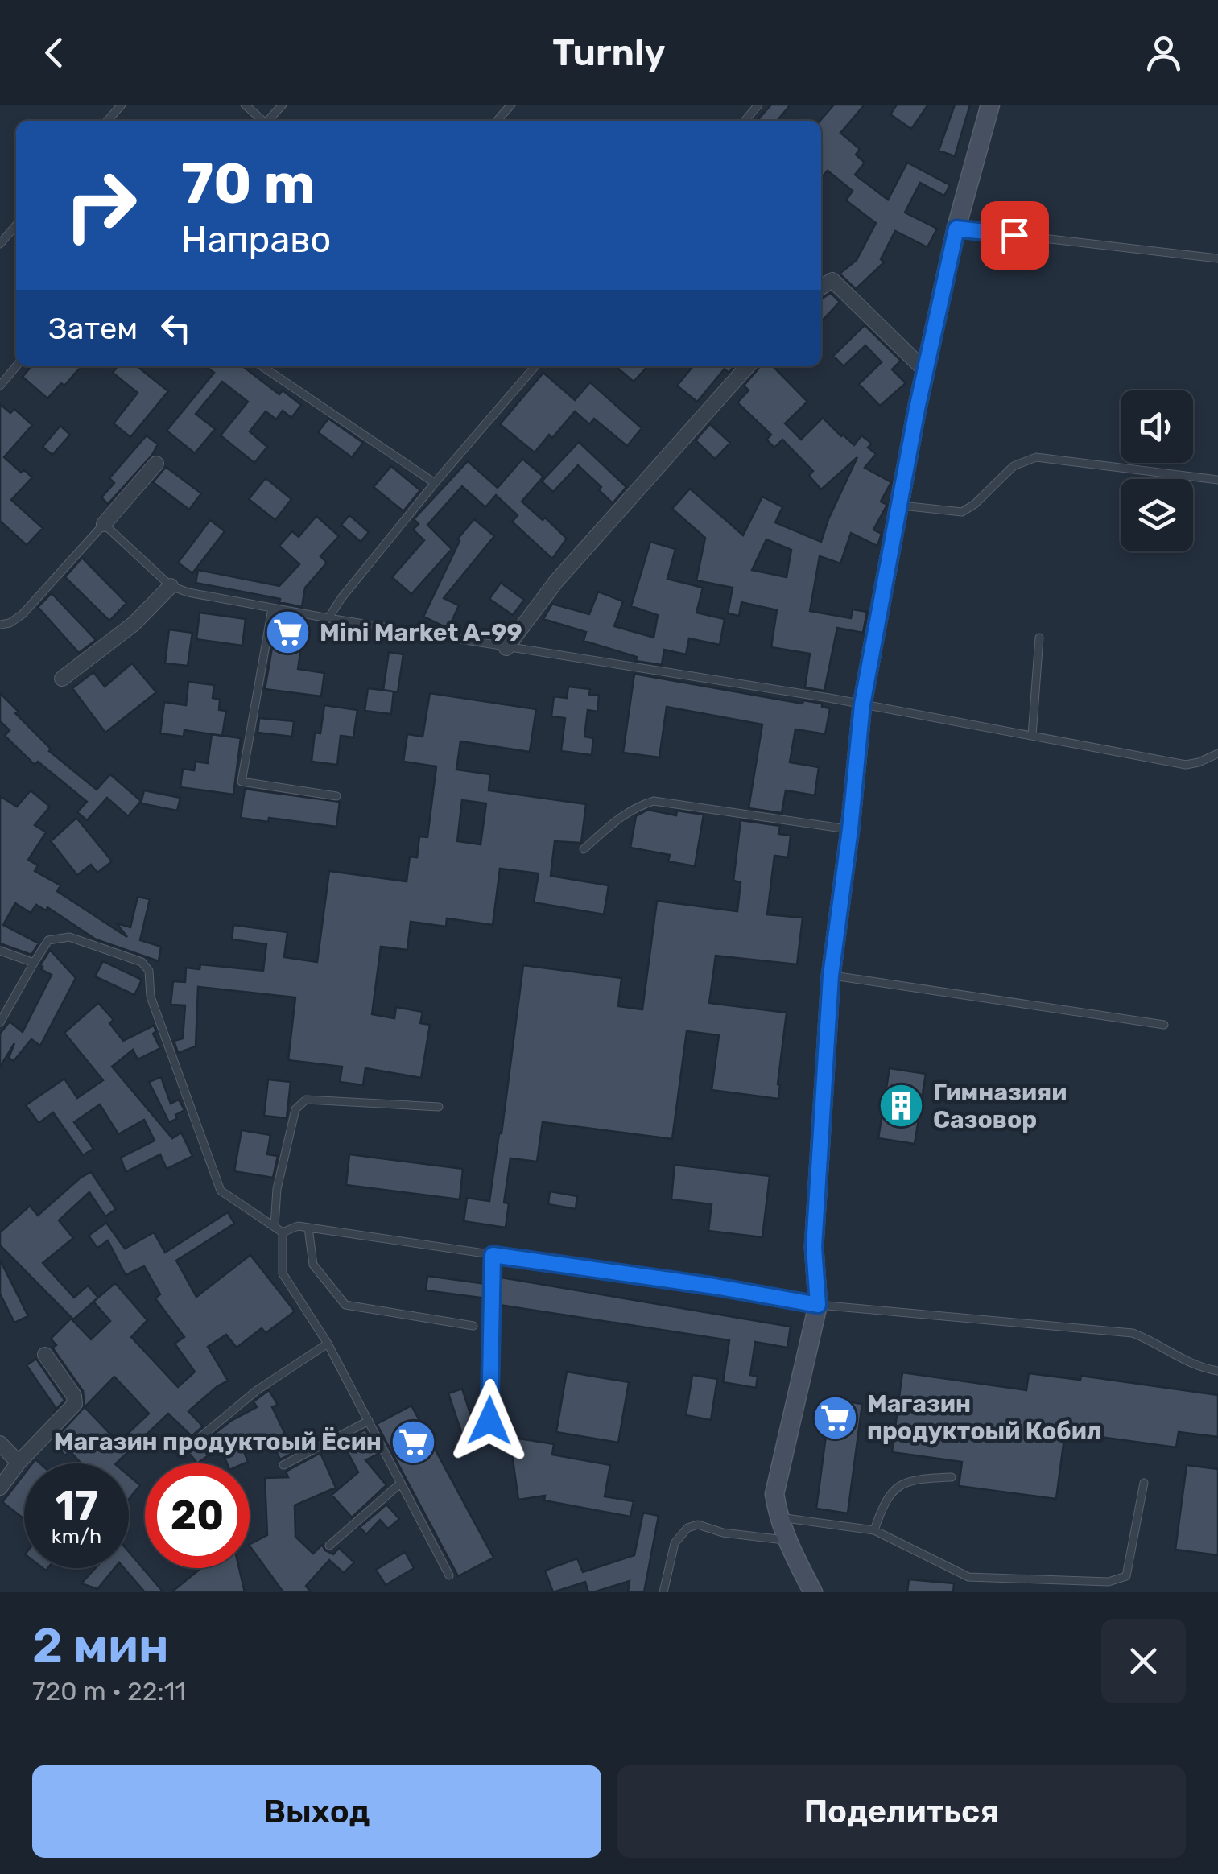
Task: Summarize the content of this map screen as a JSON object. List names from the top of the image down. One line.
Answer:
{"places":{"supermarket":["Mini Market A-99","Магазин продуктоый Кобил","Магазин продуктоый Ёсин"],"building":["Гимназияи Сазовор"]},"page":{"header":"Turnly","turn":["70 m","Направо"],"then":"Затем","speed":"17 km/h","limit":"20","heading":["2 мин","720 m · 22:11"],"buttons":["Выход","Поделиться"]}}
